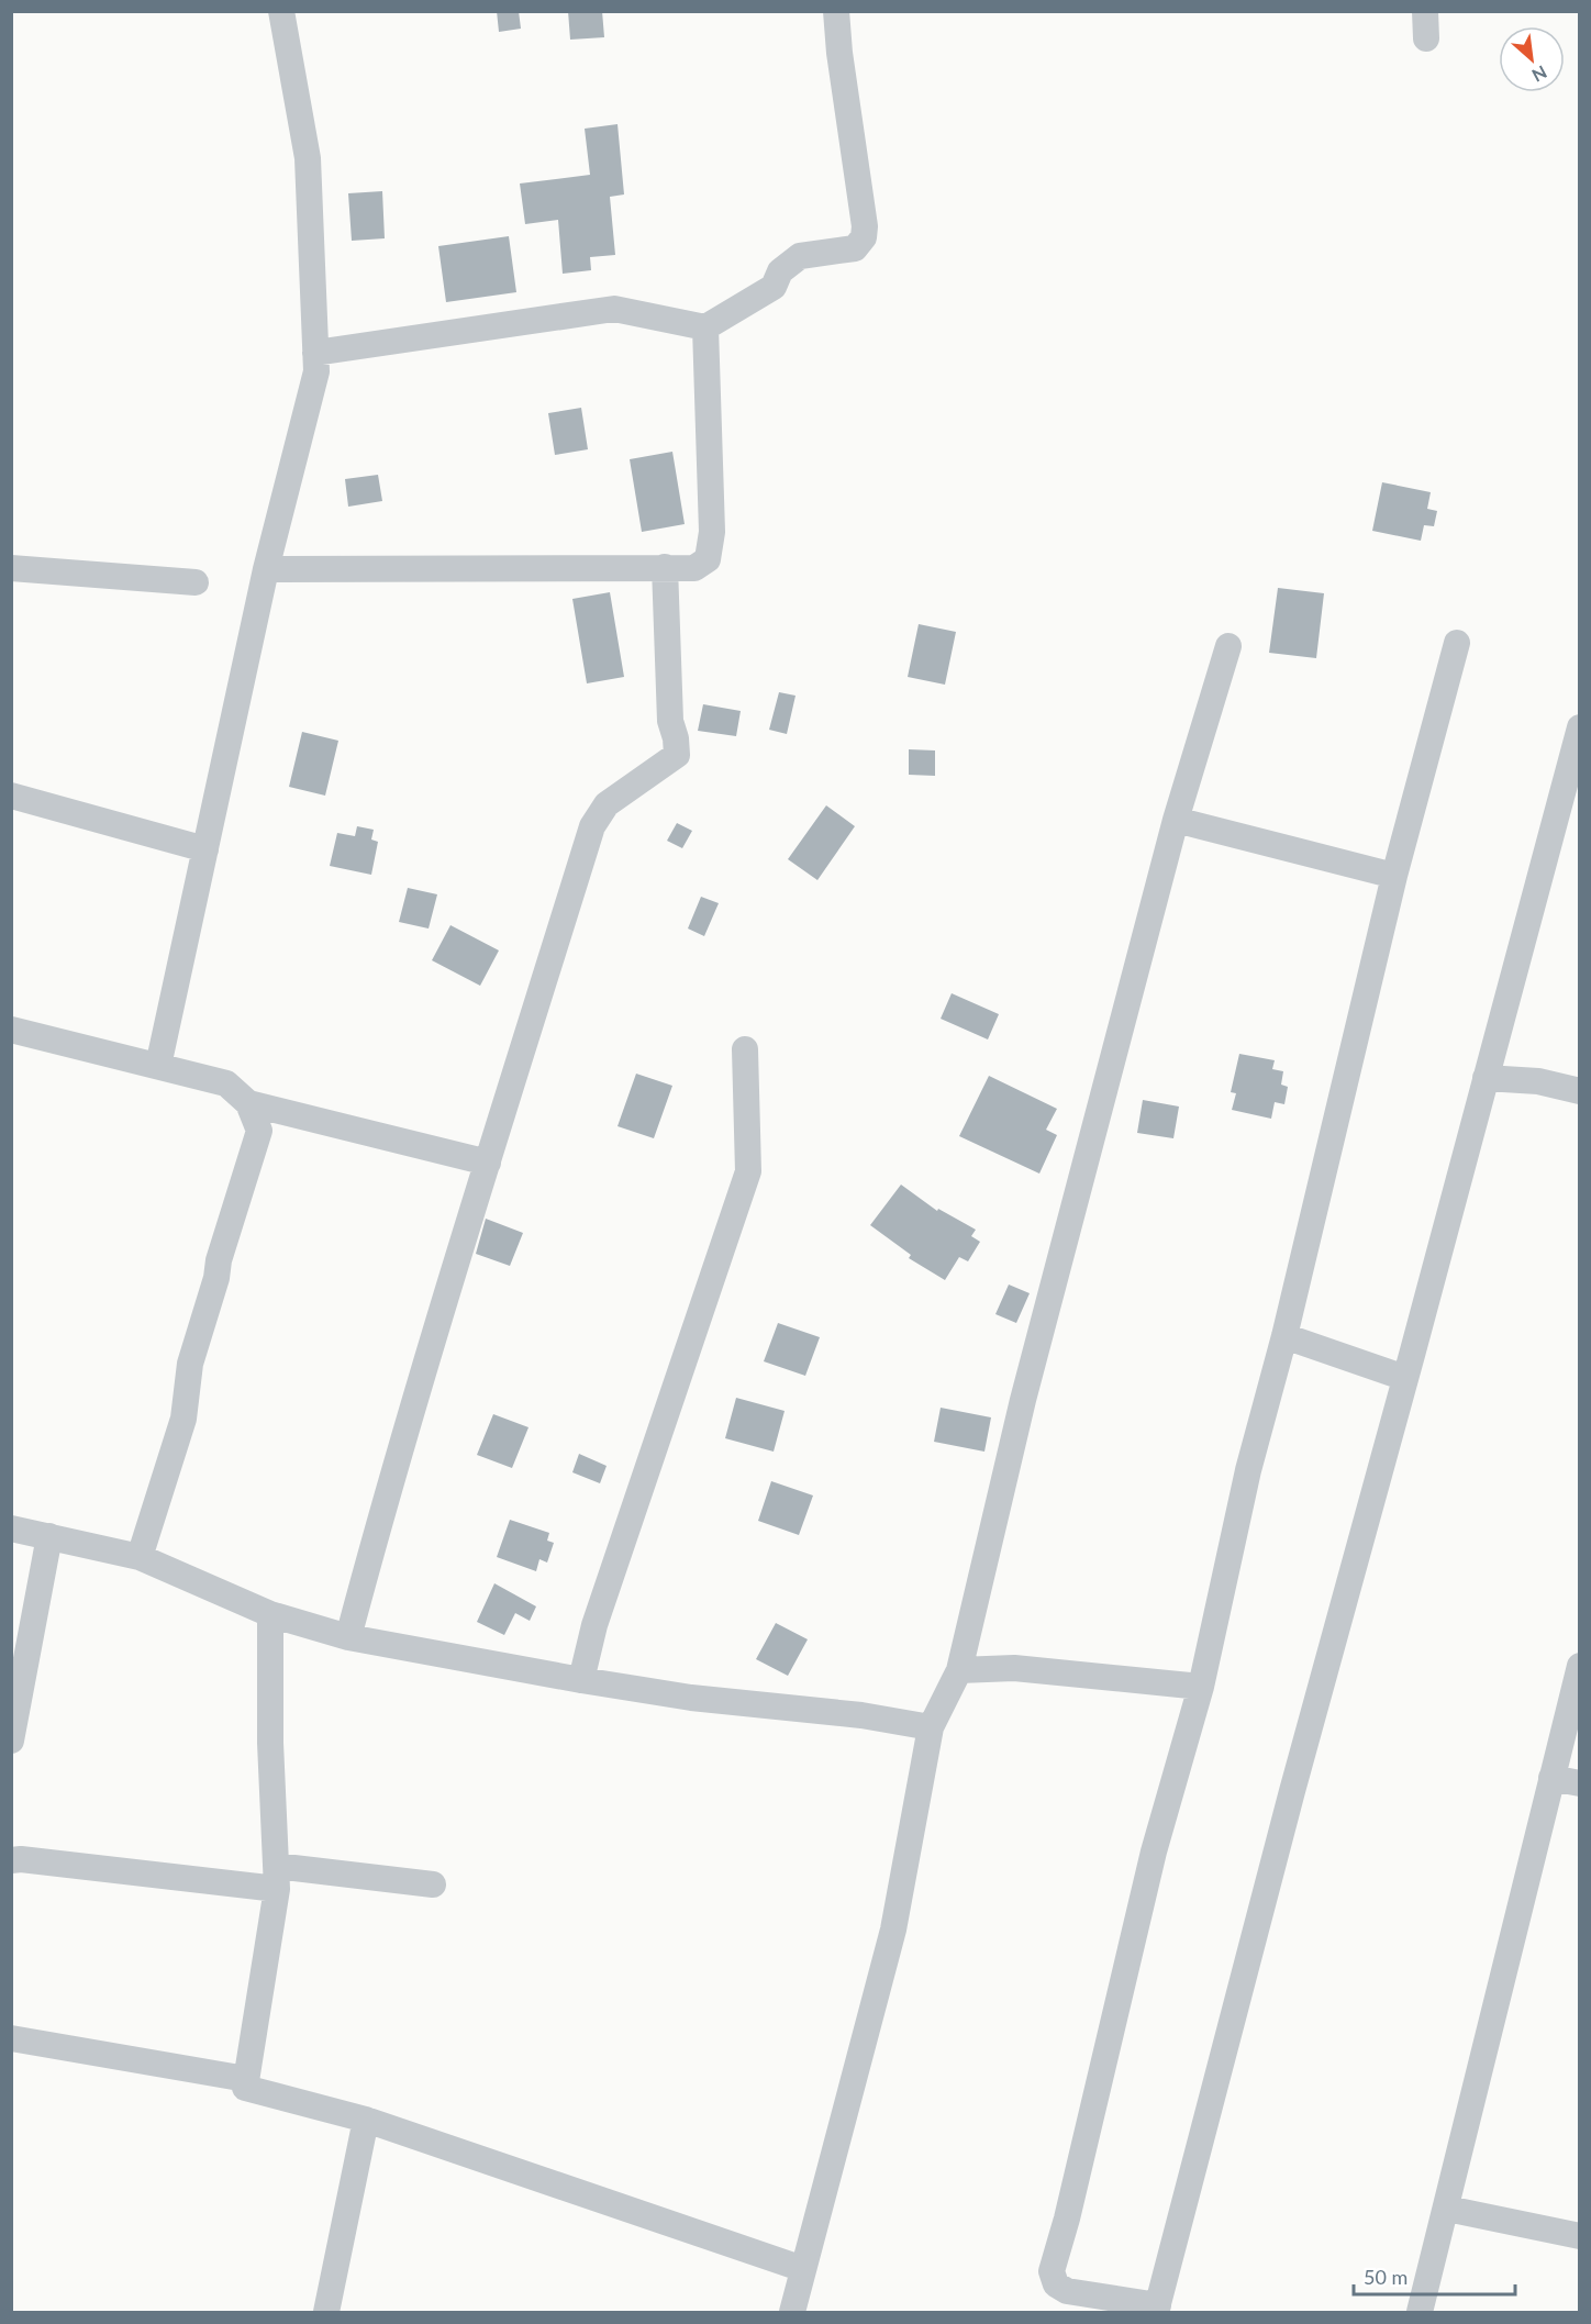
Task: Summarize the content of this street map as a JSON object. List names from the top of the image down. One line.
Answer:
{"scale_bar":"50 m","north":"bottom right"}
